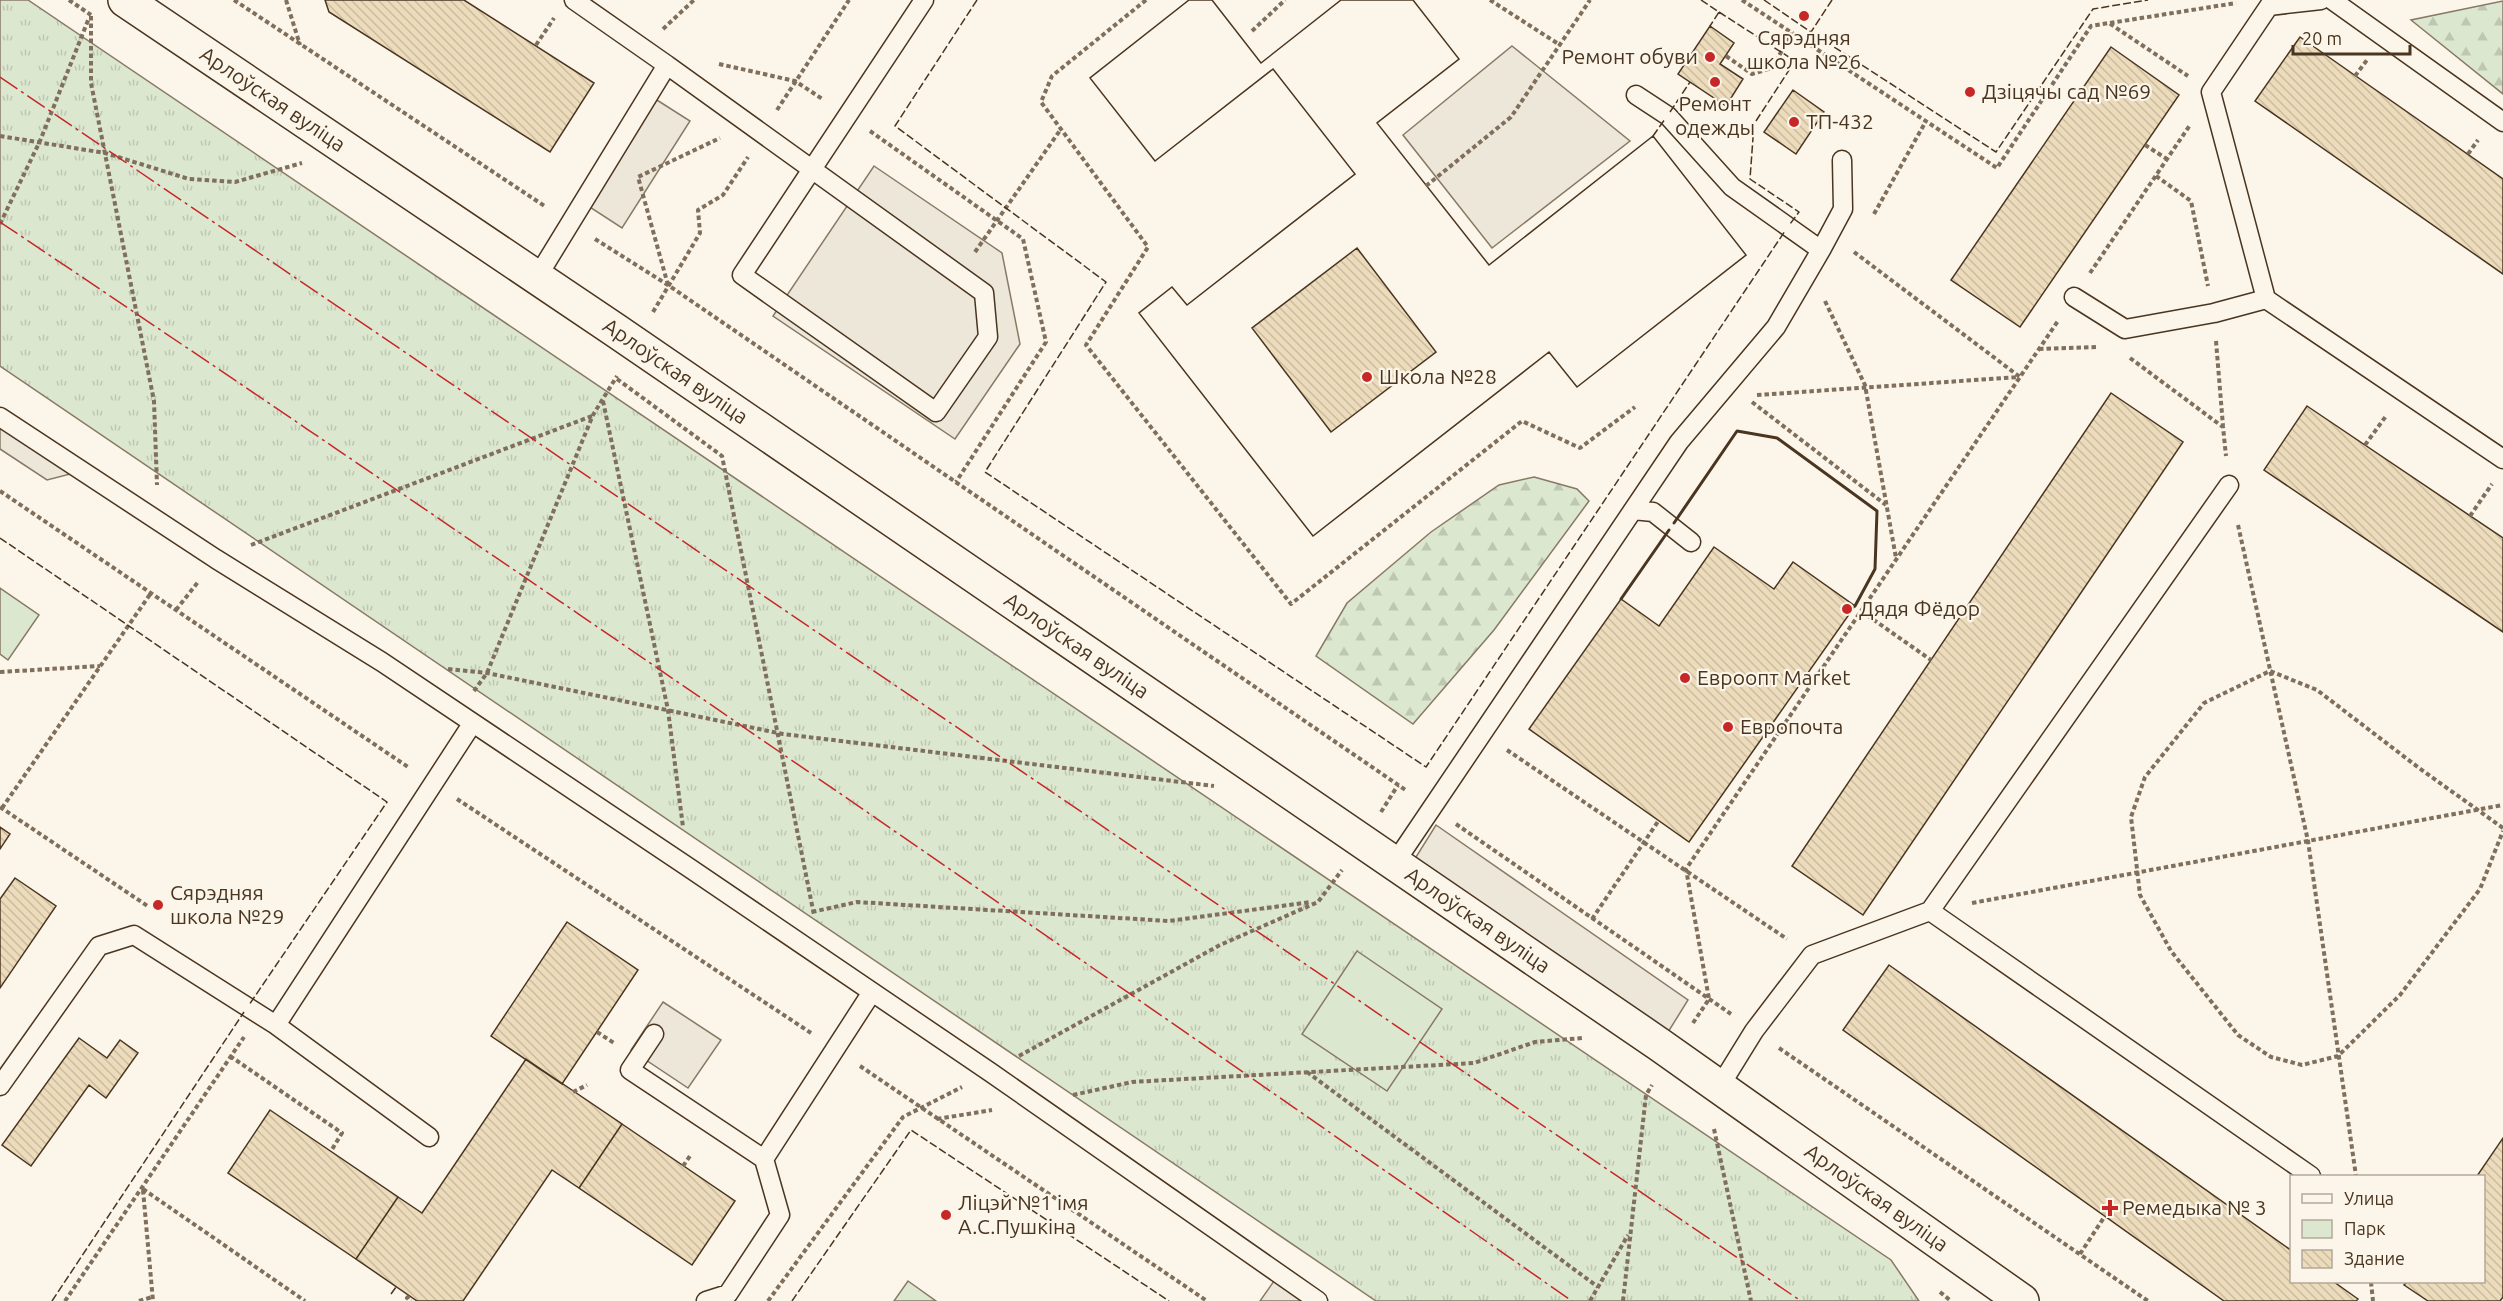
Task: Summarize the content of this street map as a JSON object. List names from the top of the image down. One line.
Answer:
{"streets":{"street":["Арлоўская вуліца"]},"places":{"other":["Сярэдняя школа №26","Ремонт обуви","Ремонт одежды","Дзіцячы сад №69","ТП-432","Школа №28","Дядя Фёдор","Евроопт Market","Европочта","Сярэдняя школа №29","Ліцэй №1 імя А.С.Пушкіна"],"health":["Ремедыка № 3"]},"legend":["Улица","Парк","Здание"],"scale_bar":"20 m"}
